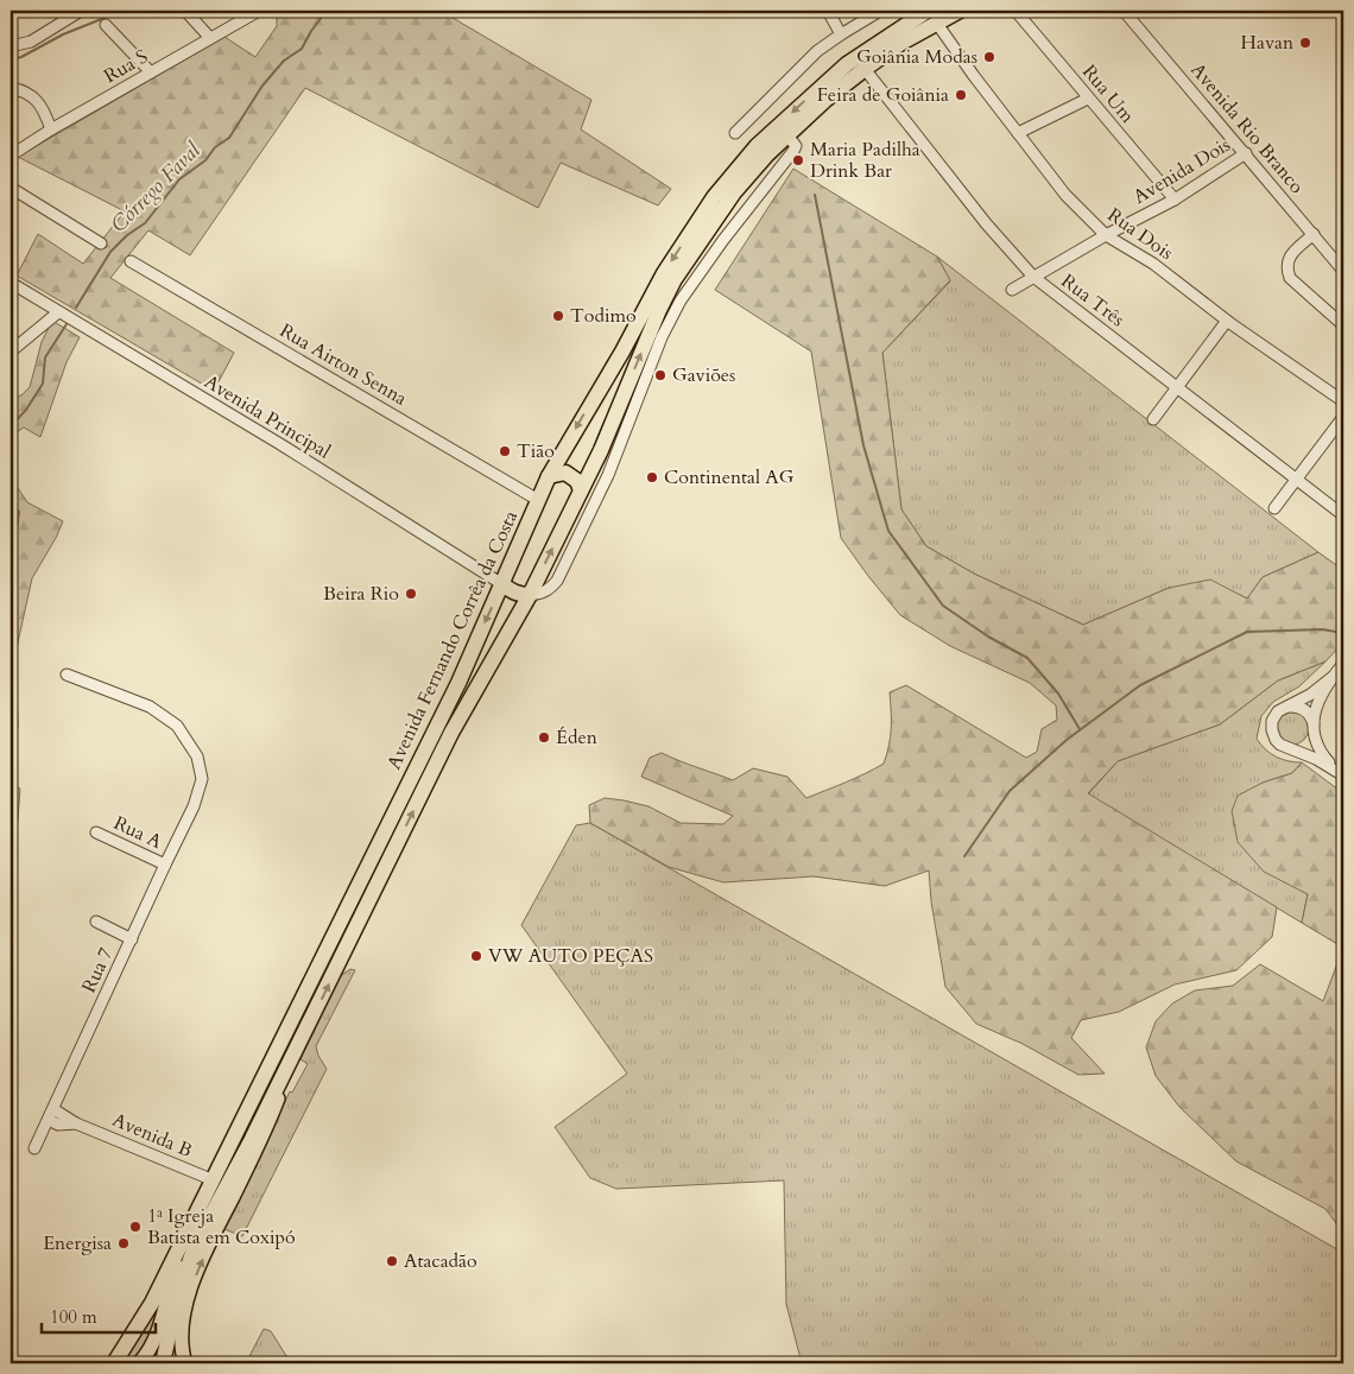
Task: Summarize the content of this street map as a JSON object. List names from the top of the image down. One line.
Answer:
{"streets":{"highway":["Avenida Fernando Corrêa da Costa"],"street":["Rua S","Rua Um","Avenida Rio Branco","Avenida Dois","Rua Dois","Rua Três","Rua Airton Senna","Avenida Principal","Rua A","Rua 7","Avenida B"]},"crossings":[["Rua Um","Avenida Dois"],["Avenida Rio Branco","Avenida Dois"],["Avenida Dois","Rua Dois"],["Avenida Dois","Rua Três"],["Rua Dois","Avenida Fernando Corrêa da Costa"],["Rua Três","Avenida Fernando Corrêa da Costa"],["Rua Airton Senna","Avenida Fernando Corrêa da Costa"],["Avenida Principal","Avenida Fernando Corrêa da Costa"],["Avenida Fernando Corrêa da Costa","Avenida B"],["Rua A","Rua 7"],["Rua 7","Avenida B"]],"water":["Córrego Faval"],"places":["Havan","Goiânia Modas","Feira de Goiânia","Maria Padilha Drink Bar","Todimo","Gaviões","Tião","Continental AG","Beira Rio","Éden","VW AUTO PEÇAS","1ª Igreja Batista em Coxipó","Energisa","Atacadão"],"scale_bar":"100 m"}
